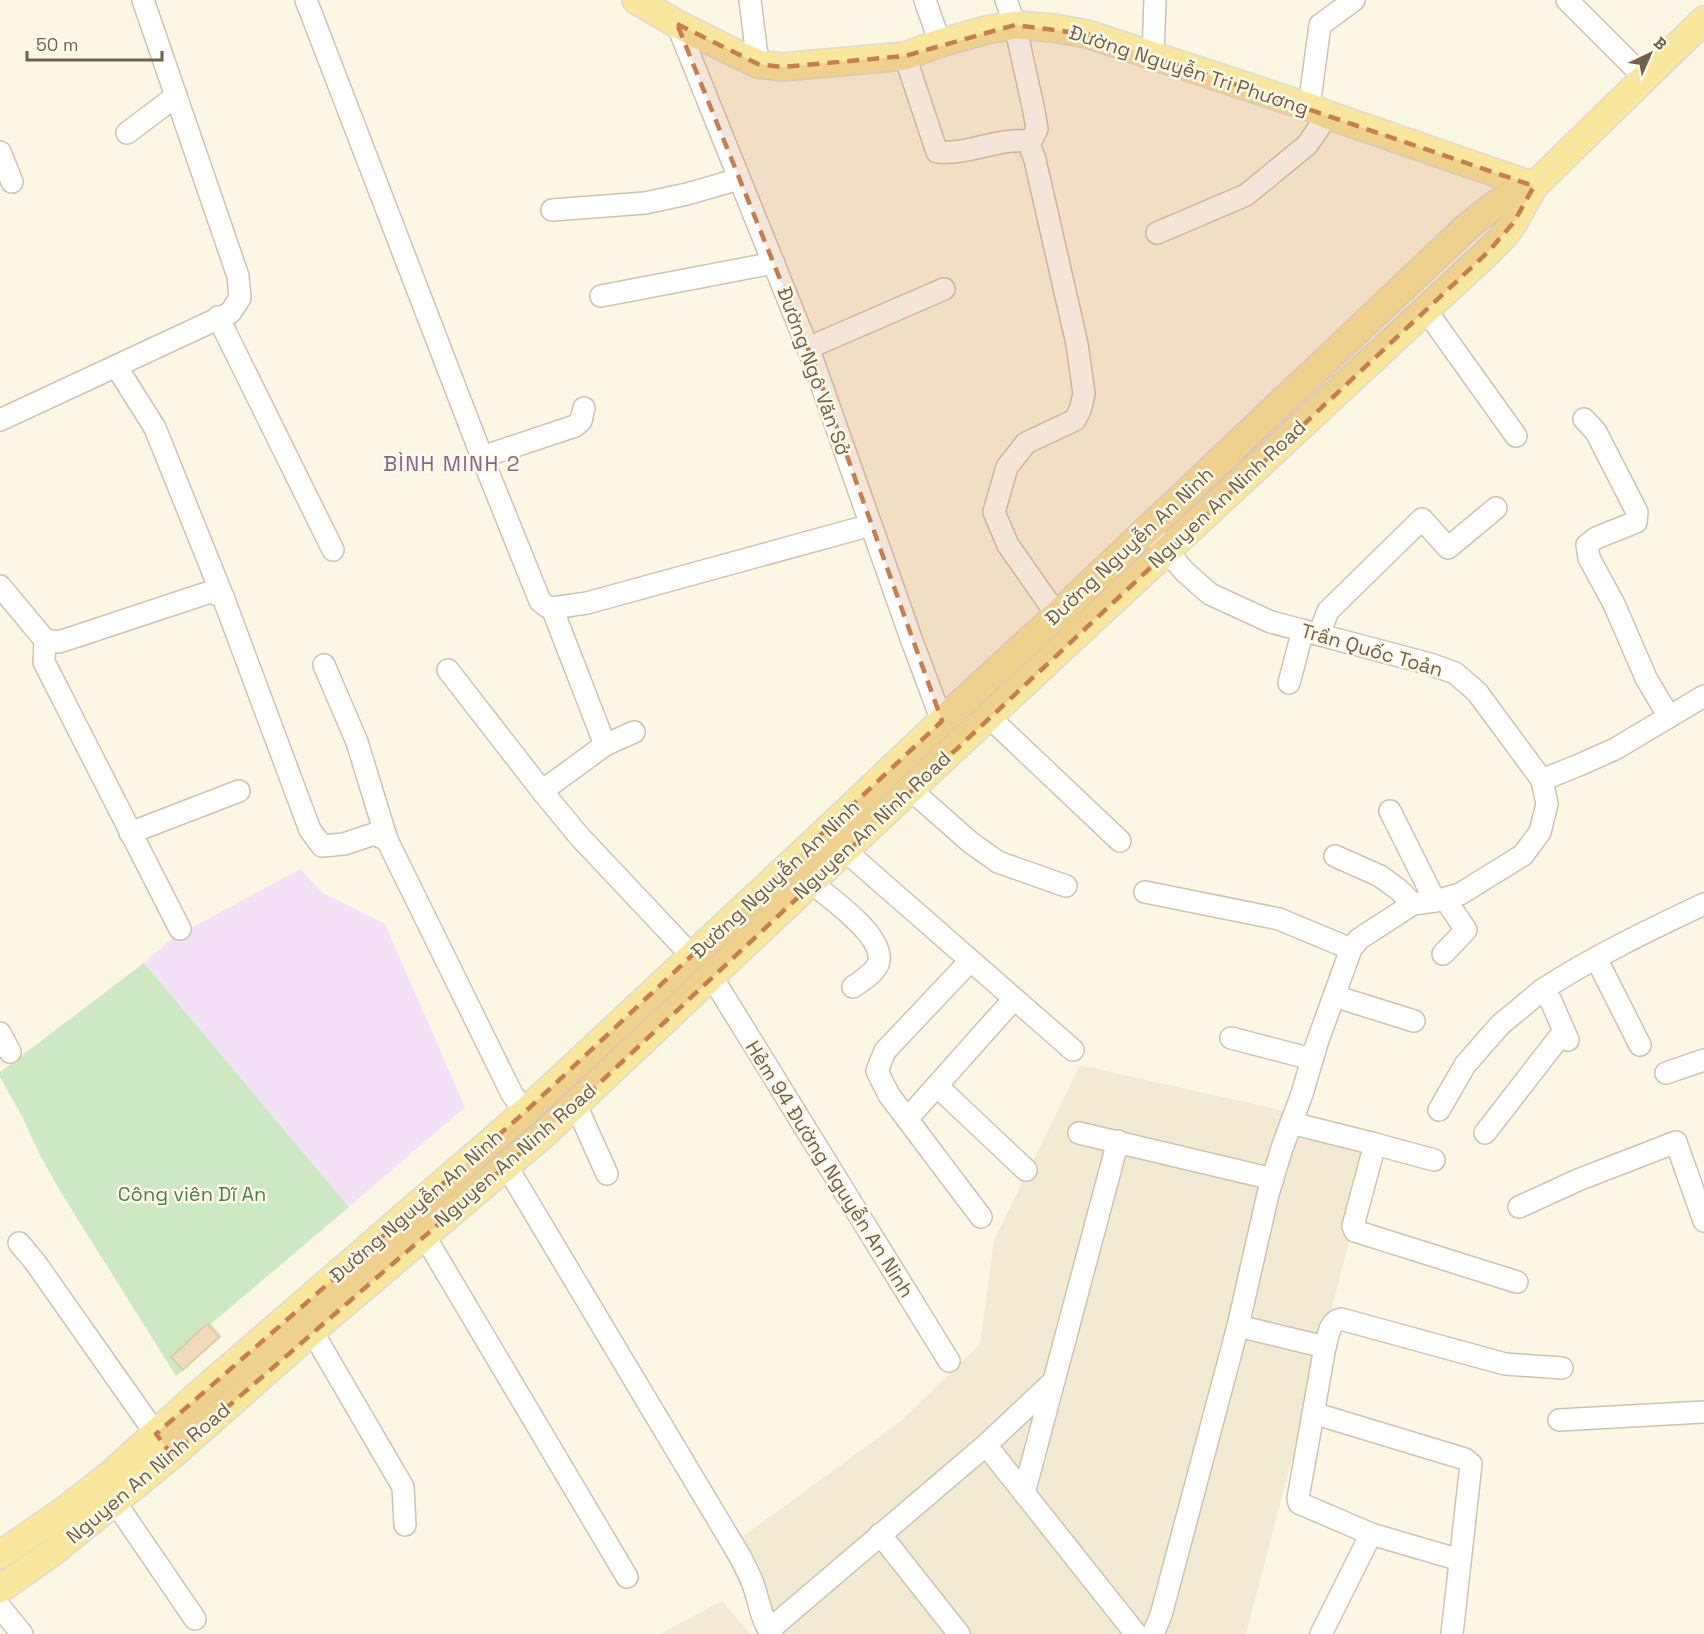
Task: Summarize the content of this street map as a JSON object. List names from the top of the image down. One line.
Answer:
{"streets":{"main road":["Đường Nguyễn Tri Phương","Nguyen An Ninh Road","Đường Nguyễn An Ninh"],"street":["Đường Ngô Văn Sở","Trần Quốc Toản","Hẻm 94 Đường Nguyễn An Ninh"]},"crossings":[["Đường Nguyễn Tri Phương","Đường Ngô Văn Sở"],["Đường Nguyễn Tri Phương","Nguyen An Ninh Road"],["Đường Nguyễn Tri Phương","Đường Nguyễn An Ninh"],["Đường Ngô Văn Sở","Đường Nguyễn An Ninh"],["Nguyen An Ninh Road","Đường Nguyễn An Ninh"],["Nguyen An Ninh Road","Trần Quốc Toản"],["Nguyen An Ninh Road","Hẻm 94 Đường Nguyễn An Ninh"],["Đường Nguyễn An Ninh","Trần Quốc Toản"]],"districts":["BÌNH MINH 2"],"parks":["Công viên Dĩ An"],"scale_bar":"50 m","north":"top right"}
